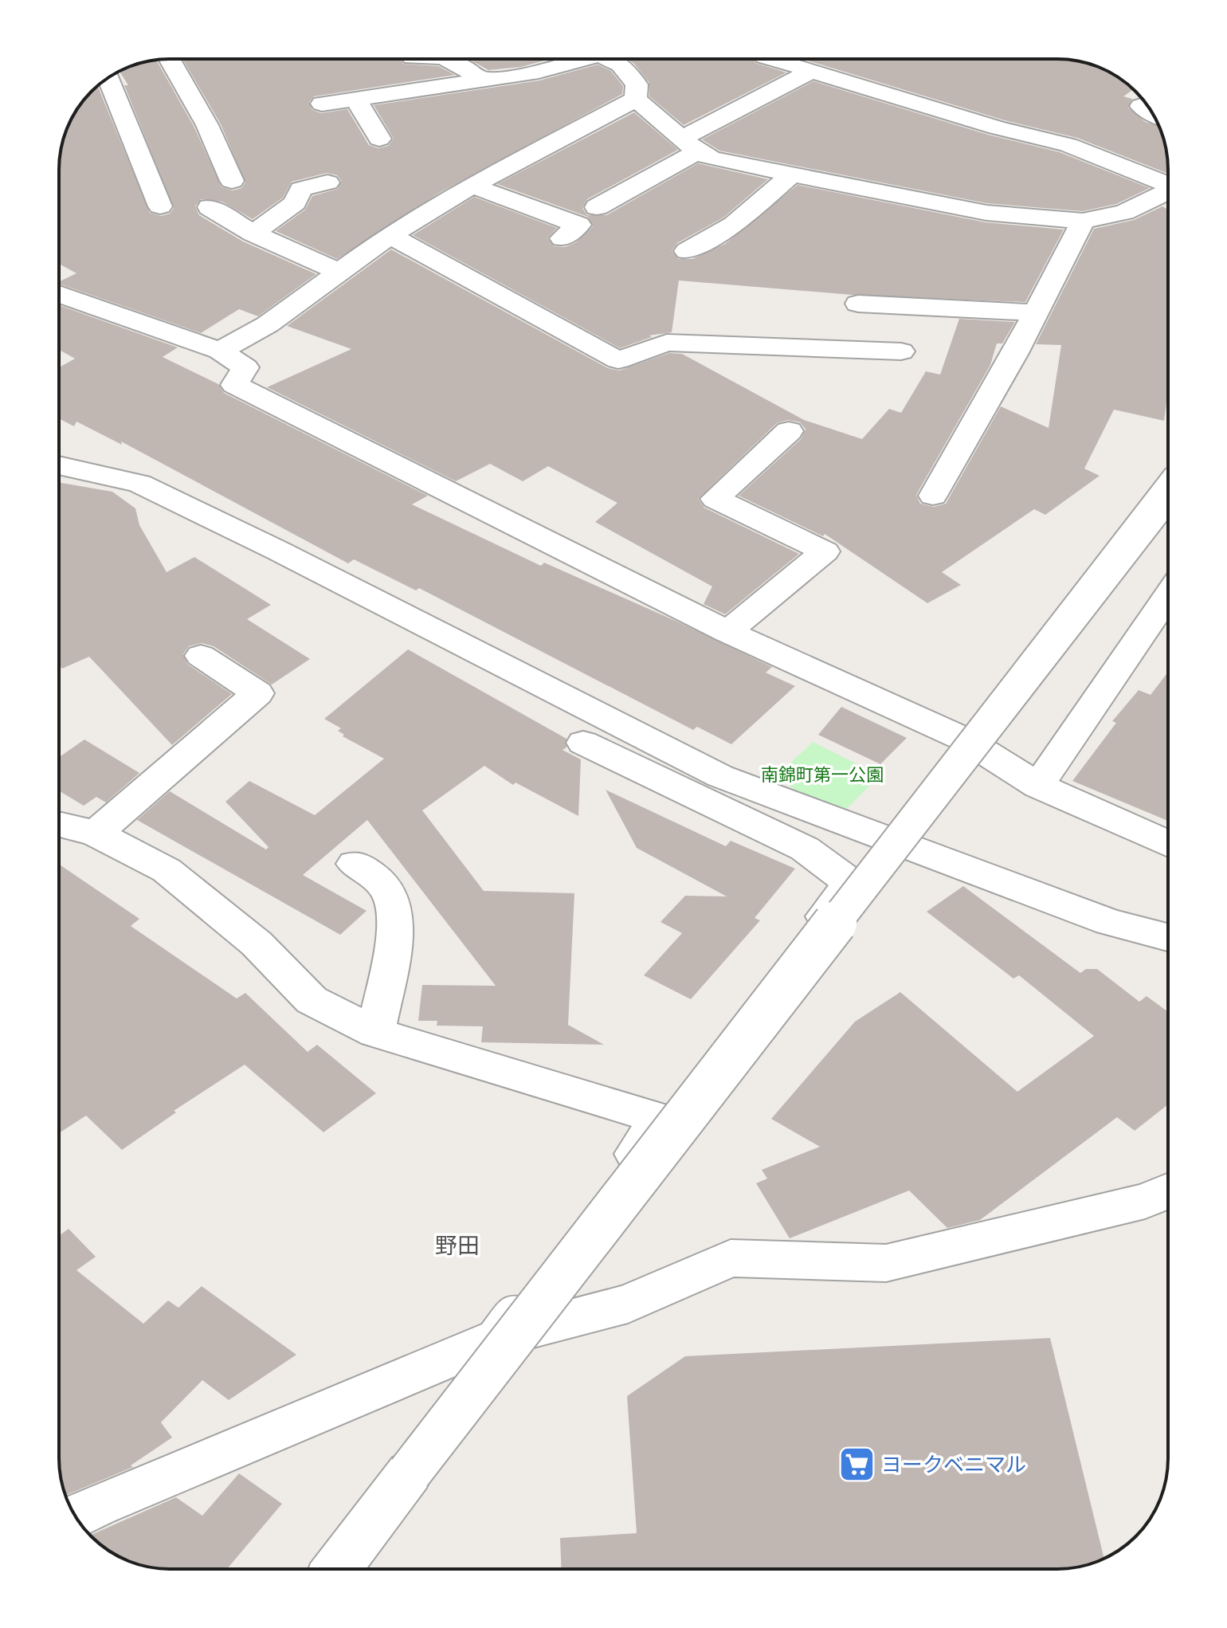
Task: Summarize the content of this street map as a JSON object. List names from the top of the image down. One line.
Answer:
{"districts":["野田"],"parks":["南錦町第一公園"],"places":{"supermarket":["ヨークベニマル"]}}
